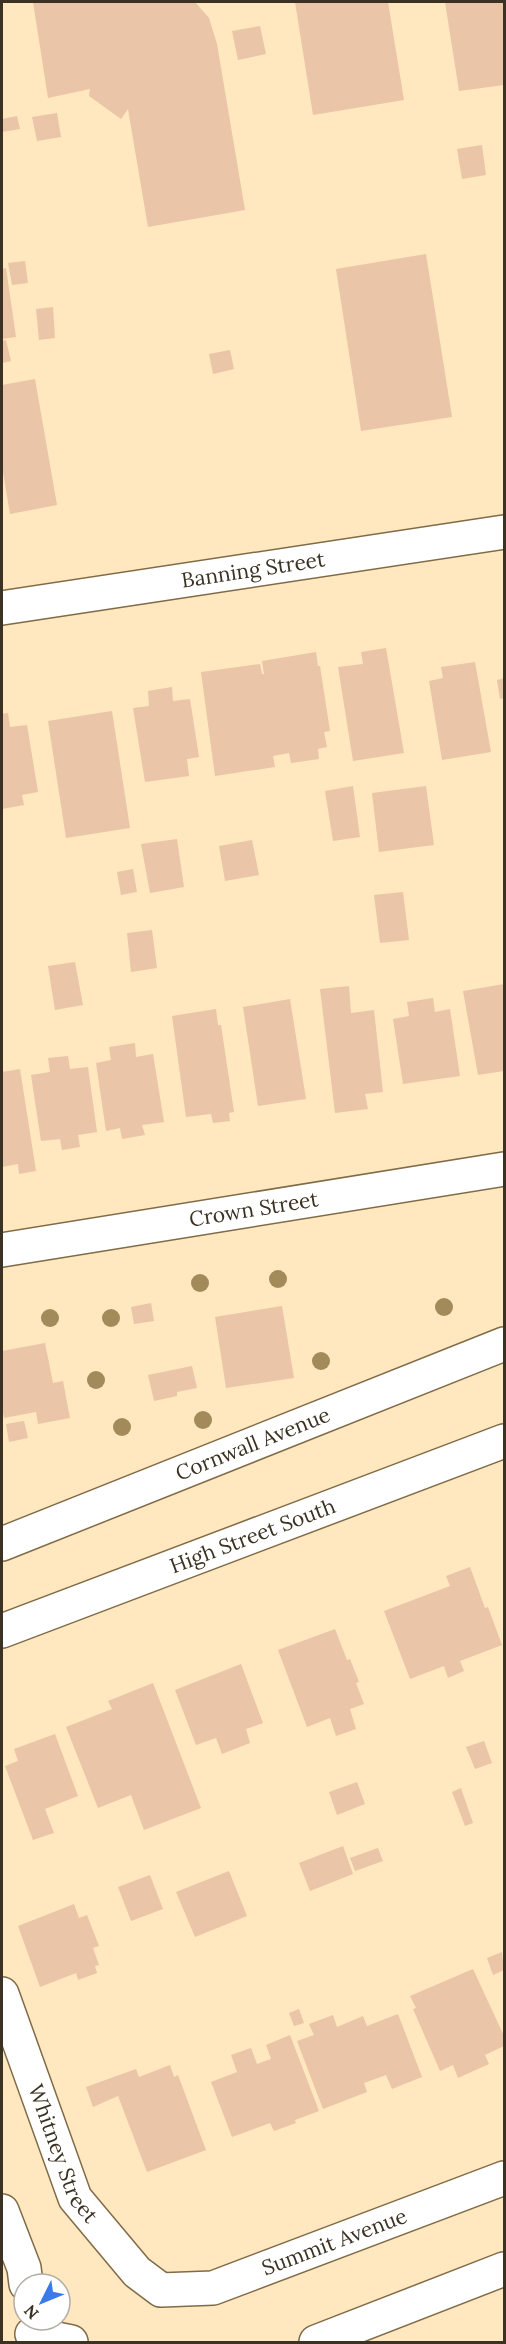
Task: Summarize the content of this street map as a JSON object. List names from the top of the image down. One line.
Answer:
{"streets":{"street":["Banning Street","Crown Street","Cornwall Avenue","High Street South","Whitney Street","Summit Avenue"]},"crossings":[["Whitney Street","Summit Avenue"]],"north":"bottom left"}
